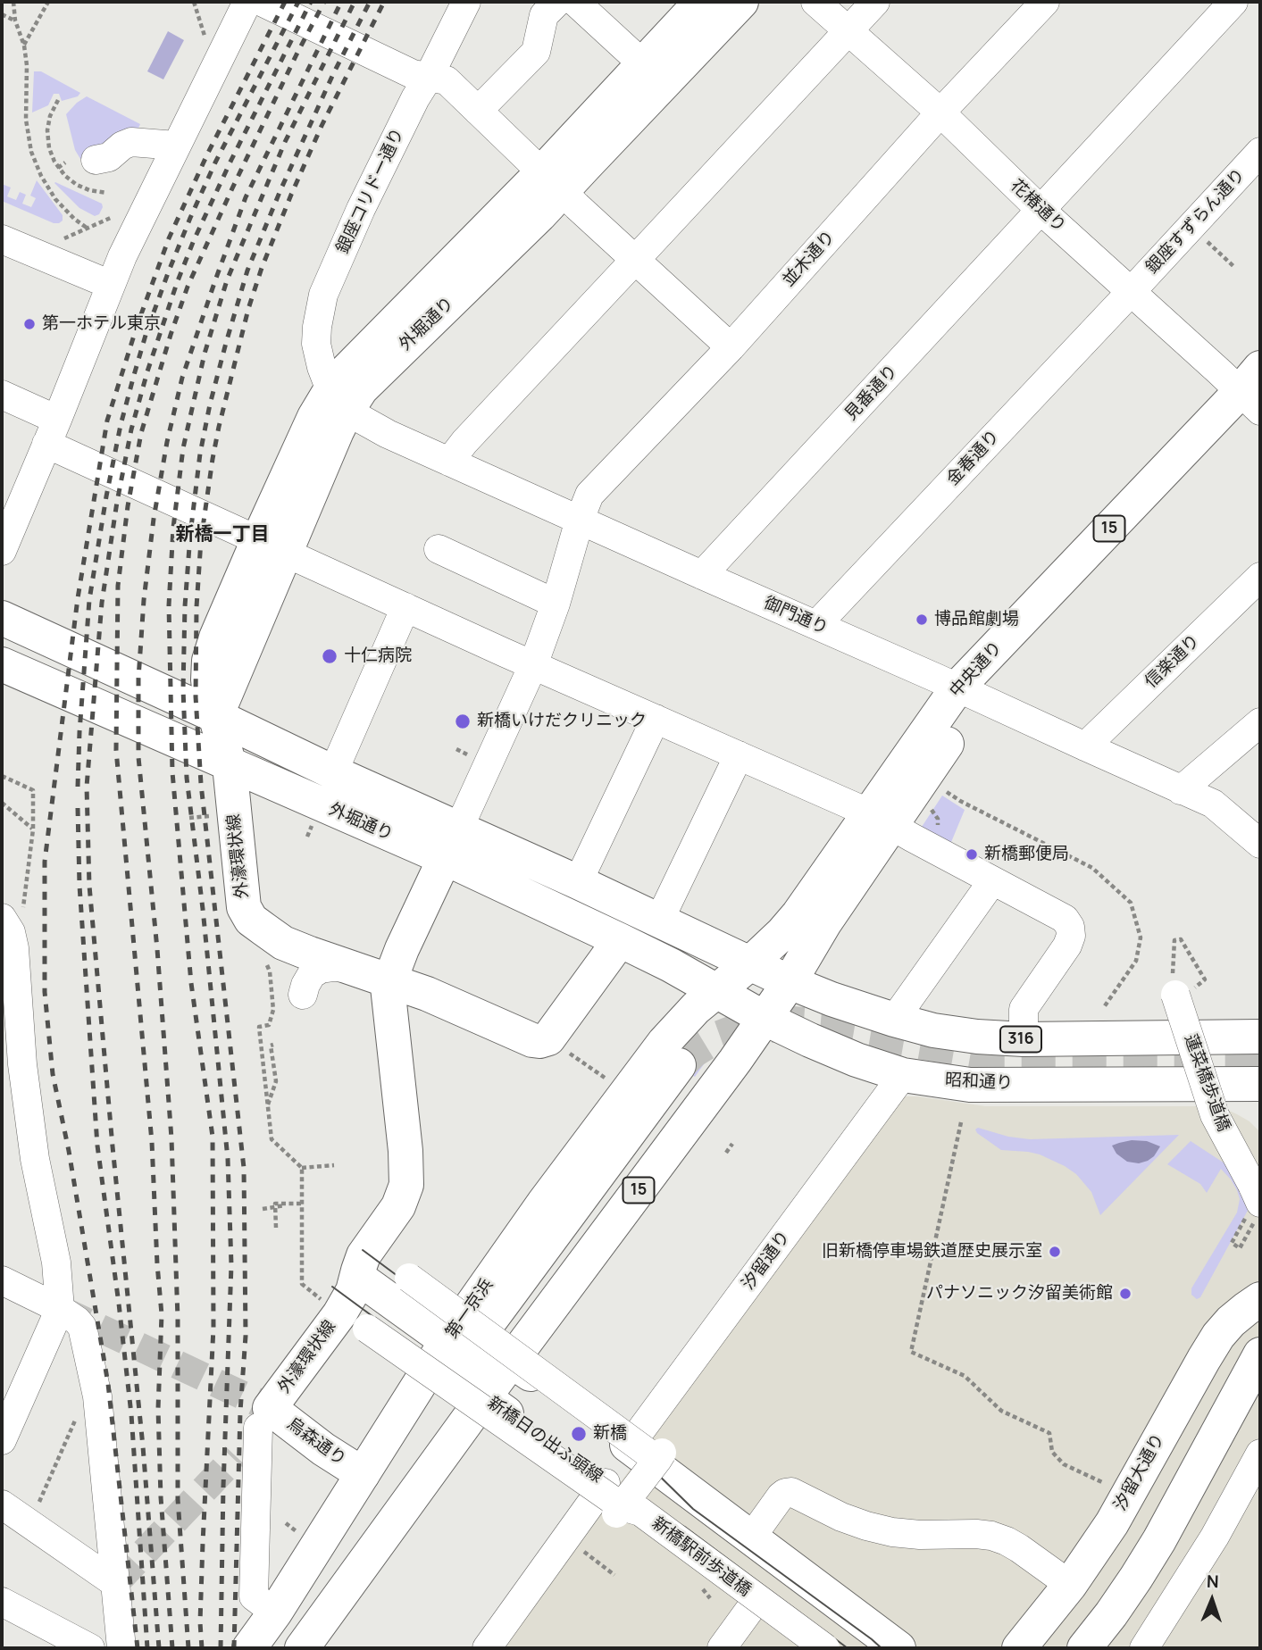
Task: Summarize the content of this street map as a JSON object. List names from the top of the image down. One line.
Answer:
{"streets":{"main road":["外堀通り","15","中央通り","外濠環状線","316","昭和通り","第一京浜","新橋日の出ふ頭線","烏森通り","汐留大通り"],"street":["銀座コリドー通り","花椿通り","銀座すずらん通り","並木通り","見番通り","金春通り","御門通り","信楽通り","蓮菜橋歩道橋","汐留通り","新橋駅前歩道橋"]},"crossings":[["銀座コリドー通り","外堀通り"],["銀座コリドー通り","御門通り"],["花椿通り","銀座すずらん通り"],["花椿通り","並木通り"],["花椿通り","見番通り"],["花椿通り","金春通り"],["花椿通り","中央通り"],["銀座すずらん通り","金春通り"],["並木通り","外堀通り"],["並木通り","御門通り"],["外堀通り","御門通り"],["外堀通り","中央通り"],["外堀通り","外濠環状線"],["外堀通り","316"],["外堀通り","昭和通り"],["外堀通り","第一京浜"],["見番通り","御門通り"],["金春通り","御門通り"],["15","中央通り"],["15","昭和通り"],["15","新橋日の出ふ頭線"],["御門通り","信楽通り"],["御門通り","中央通り"],["中央通り","316"],["中央通り","昭和通り"],["中央通り","第一京浜"],["外濠環状線","烏森通り"],["昭和通り","汐留通り"],["昭和通り","第一京浜"],["第一京浜","新橋日の出ふ頭線"],["第一京浜","烏森通り"],["新橋日の出ふ頭線","新橋駅前歩道橋"]],"districts":["新橋一丁目"],"places":["第一ホテル東京","博品館劇場","十仁病院","新橋いけだクリニック","新橋郵便局","旧新橋停車場鉄道歴史展示室","パナソニック汐留美術館","新橋"],"north":"top"}
